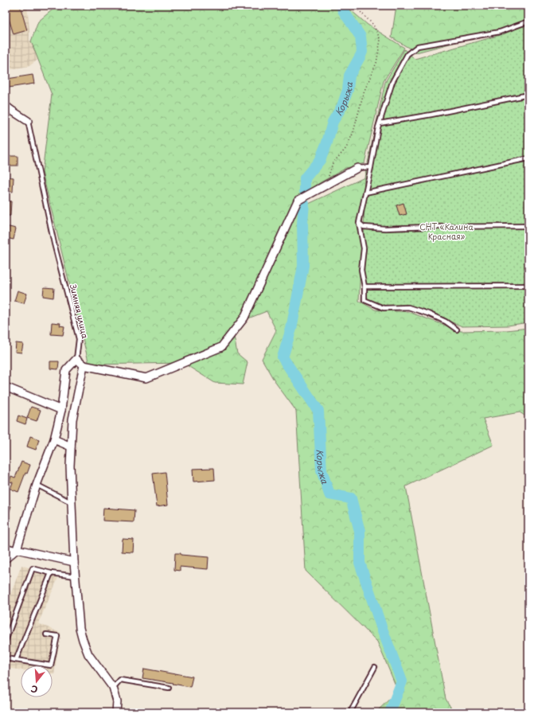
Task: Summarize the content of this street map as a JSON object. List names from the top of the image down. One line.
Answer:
{"streets":{"street":["Зимняя улица"]},"water":["Корыжа"],"parks":["СНТ «Калина Красная»"],"north":"bottom"}
